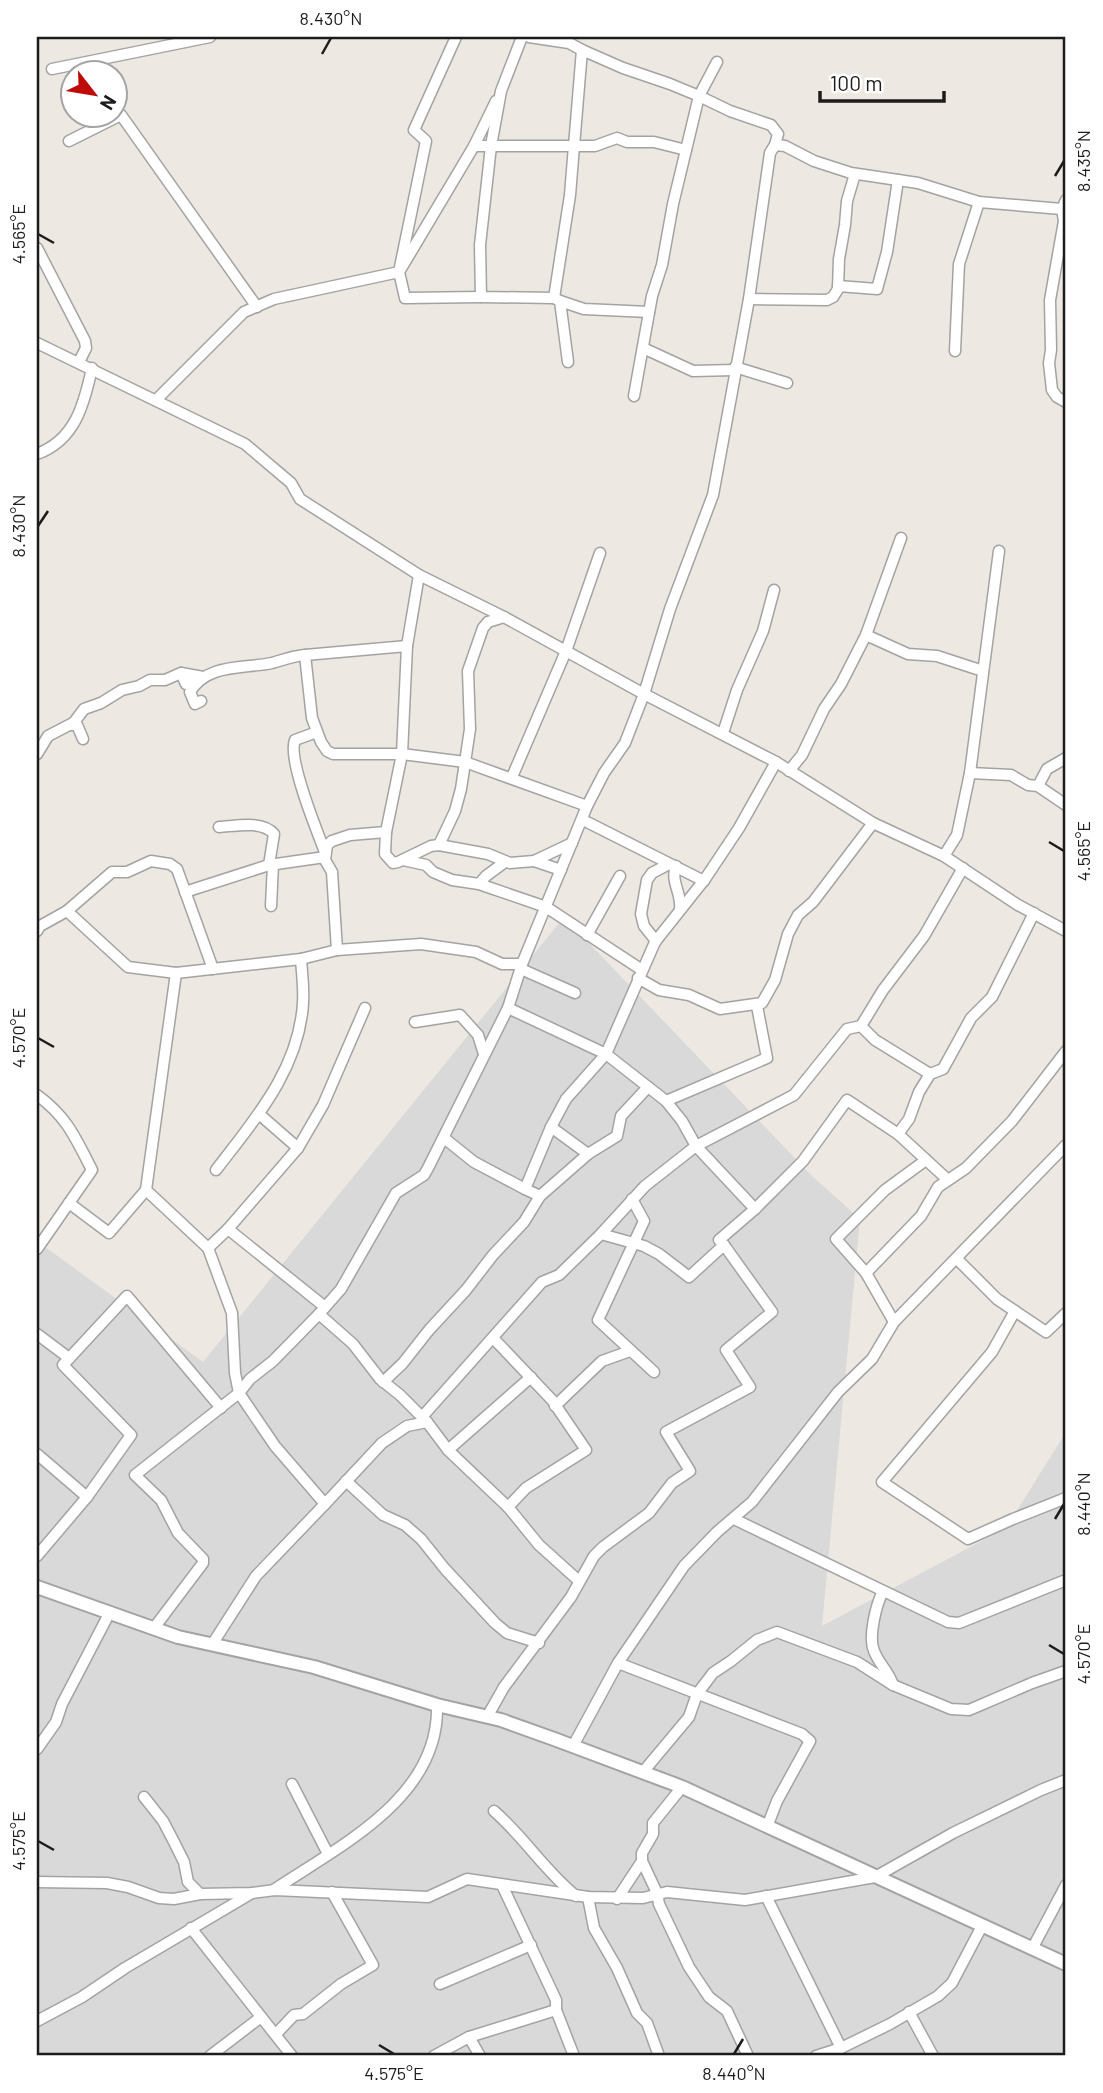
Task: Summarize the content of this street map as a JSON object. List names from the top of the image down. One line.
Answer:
{"scale_bar":"100 m","north":"bottom right","coordinates":["8.430°N","8.435°N","4.565°E","4.570°E","8.440°N","4.575°E"]}
